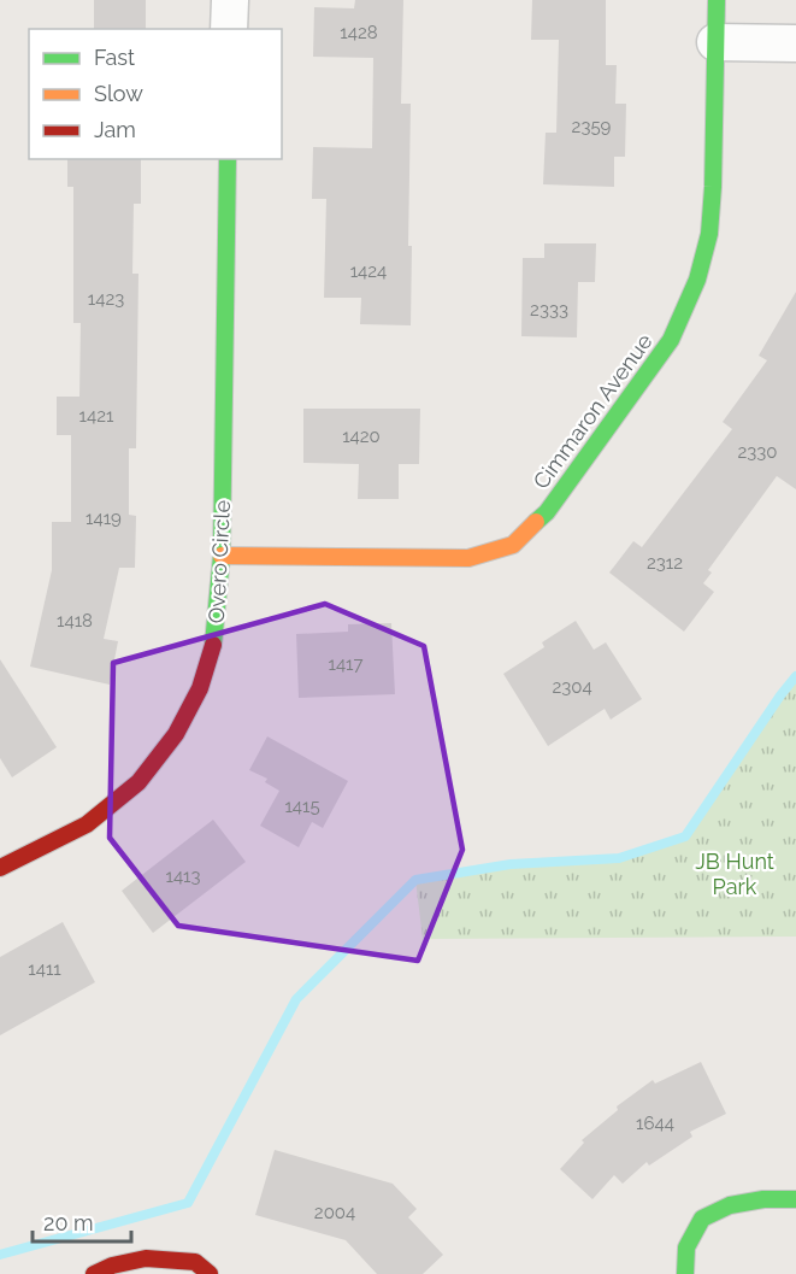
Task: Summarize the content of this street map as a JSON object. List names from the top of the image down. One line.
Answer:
{"streets":{"street":["Cimmaron Avenue","Overo Circle"]},"crossings":[["Cimmaron Avenue","Overo Circle"]],"parks":["JB Hunt Park"],"house_numbers":["1428","2359","1424","1423","2333","1421","1420","2330","1419","2312","1418","1417","2304","1415","1413","1411","1644","2004"],"legend":["Fast","Slow","Jam"],"scale_bar":"20 m"}
